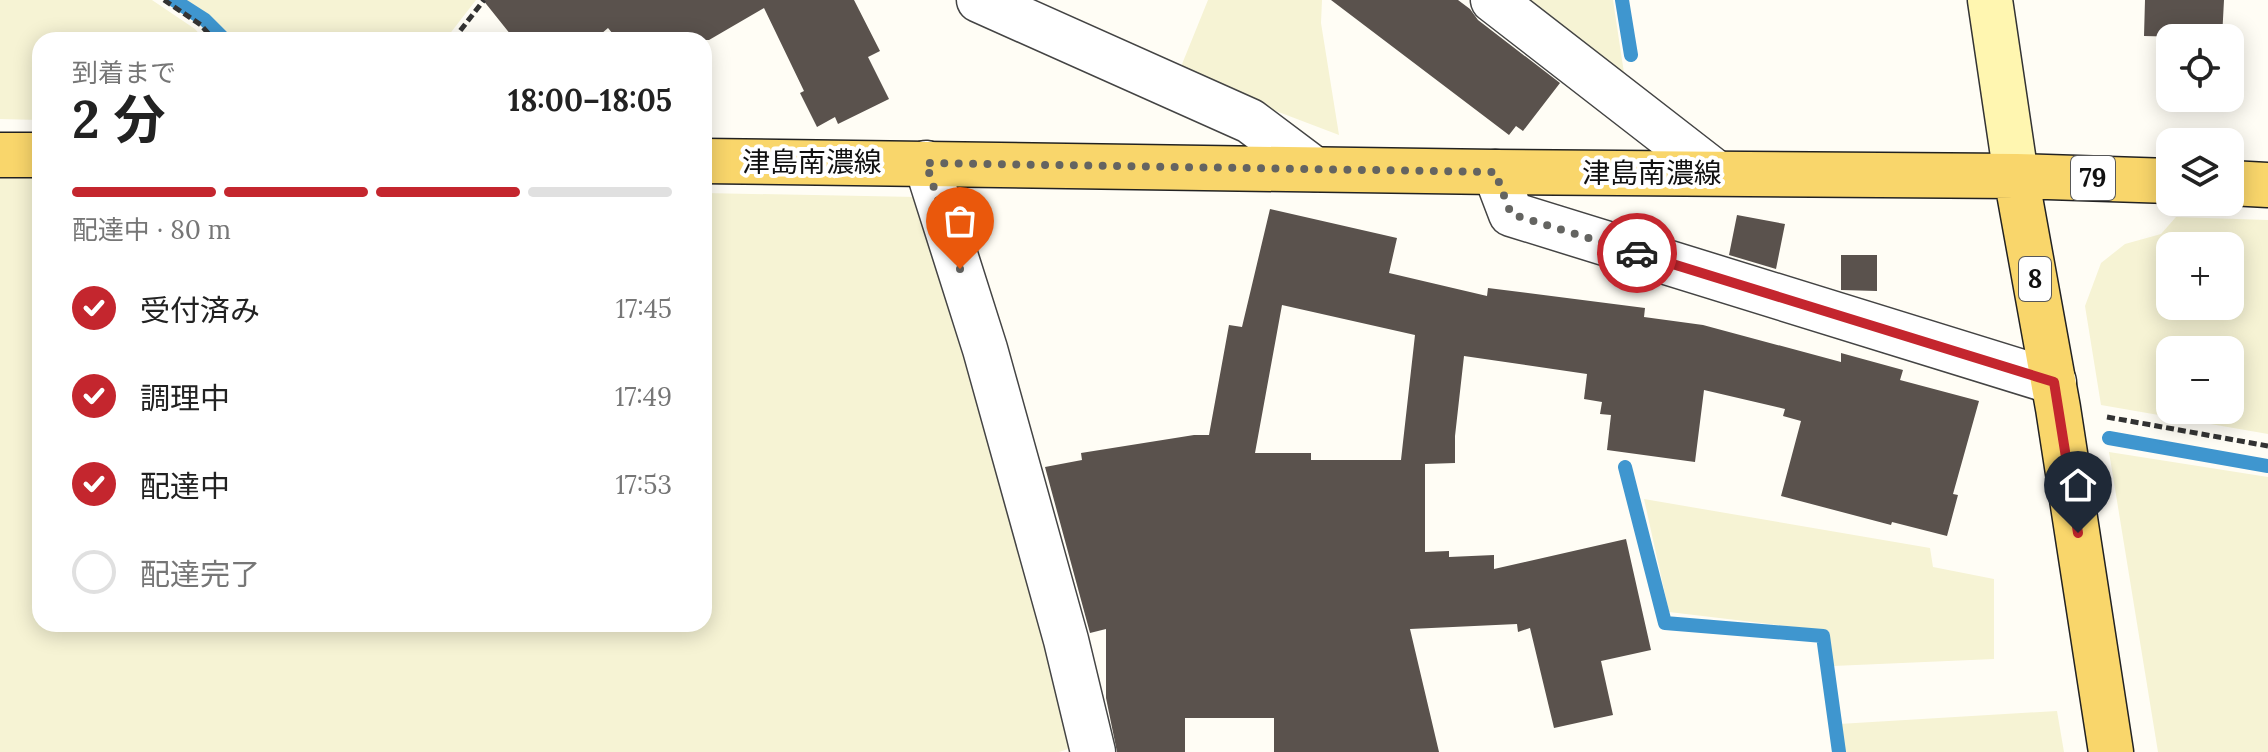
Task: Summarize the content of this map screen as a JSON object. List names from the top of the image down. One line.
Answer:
{"streets":{"main road":["津島南濃線","79","8"]},"crossings":[["津島南濃線","79"],["津島南濃線","8"],["79","8"]],"page":{"map_buttons":["+","−"],"heading":["2 分","到着まで","18:00–18:05"],"bar":"配達中 · 80 m","list":[["受付済み","17:45"],["調理中","17:49"],["配達中","17:53"],"配達完了"]}}
